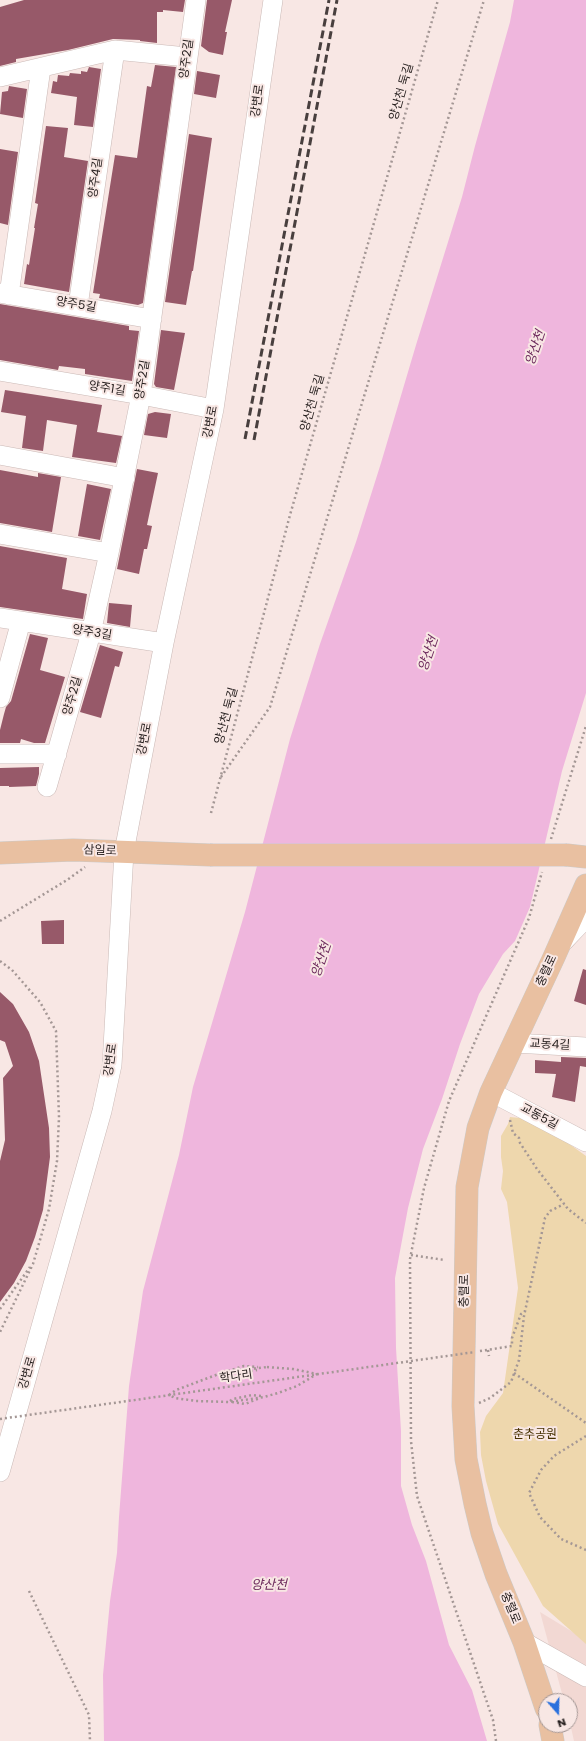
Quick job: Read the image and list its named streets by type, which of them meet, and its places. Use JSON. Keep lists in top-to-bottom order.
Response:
{
  "streets": {
    "main road": ["삼일로", "충렬로"],
    "street": [
      "양주2길",
      "강변로",
      "양주4길",
      "양주5길",
      "양주1길",
      "양주3길",
      "교동4길",
      "교동5길"
    ],
    "path": ["양산천 둑길", "학다리"]
  },
  "crossings": [
    ["양주2길", "양주5길"],
    ["양주2길", "양주1길"],
    ["양주2길", "양주3길"],
    ["강변로", "양주1길"],
    ["강변로", "양주3길"],
    ["강변로", "삼일로"],
    ["양주4길", "양주5길"],
    ["충렬로", "교동4길"],
    ["충렬로", "교동5길"]
  ],
  "water": ["양산천"],
  "parks": ["춘추공원"],
  "north": "bottom"
}
